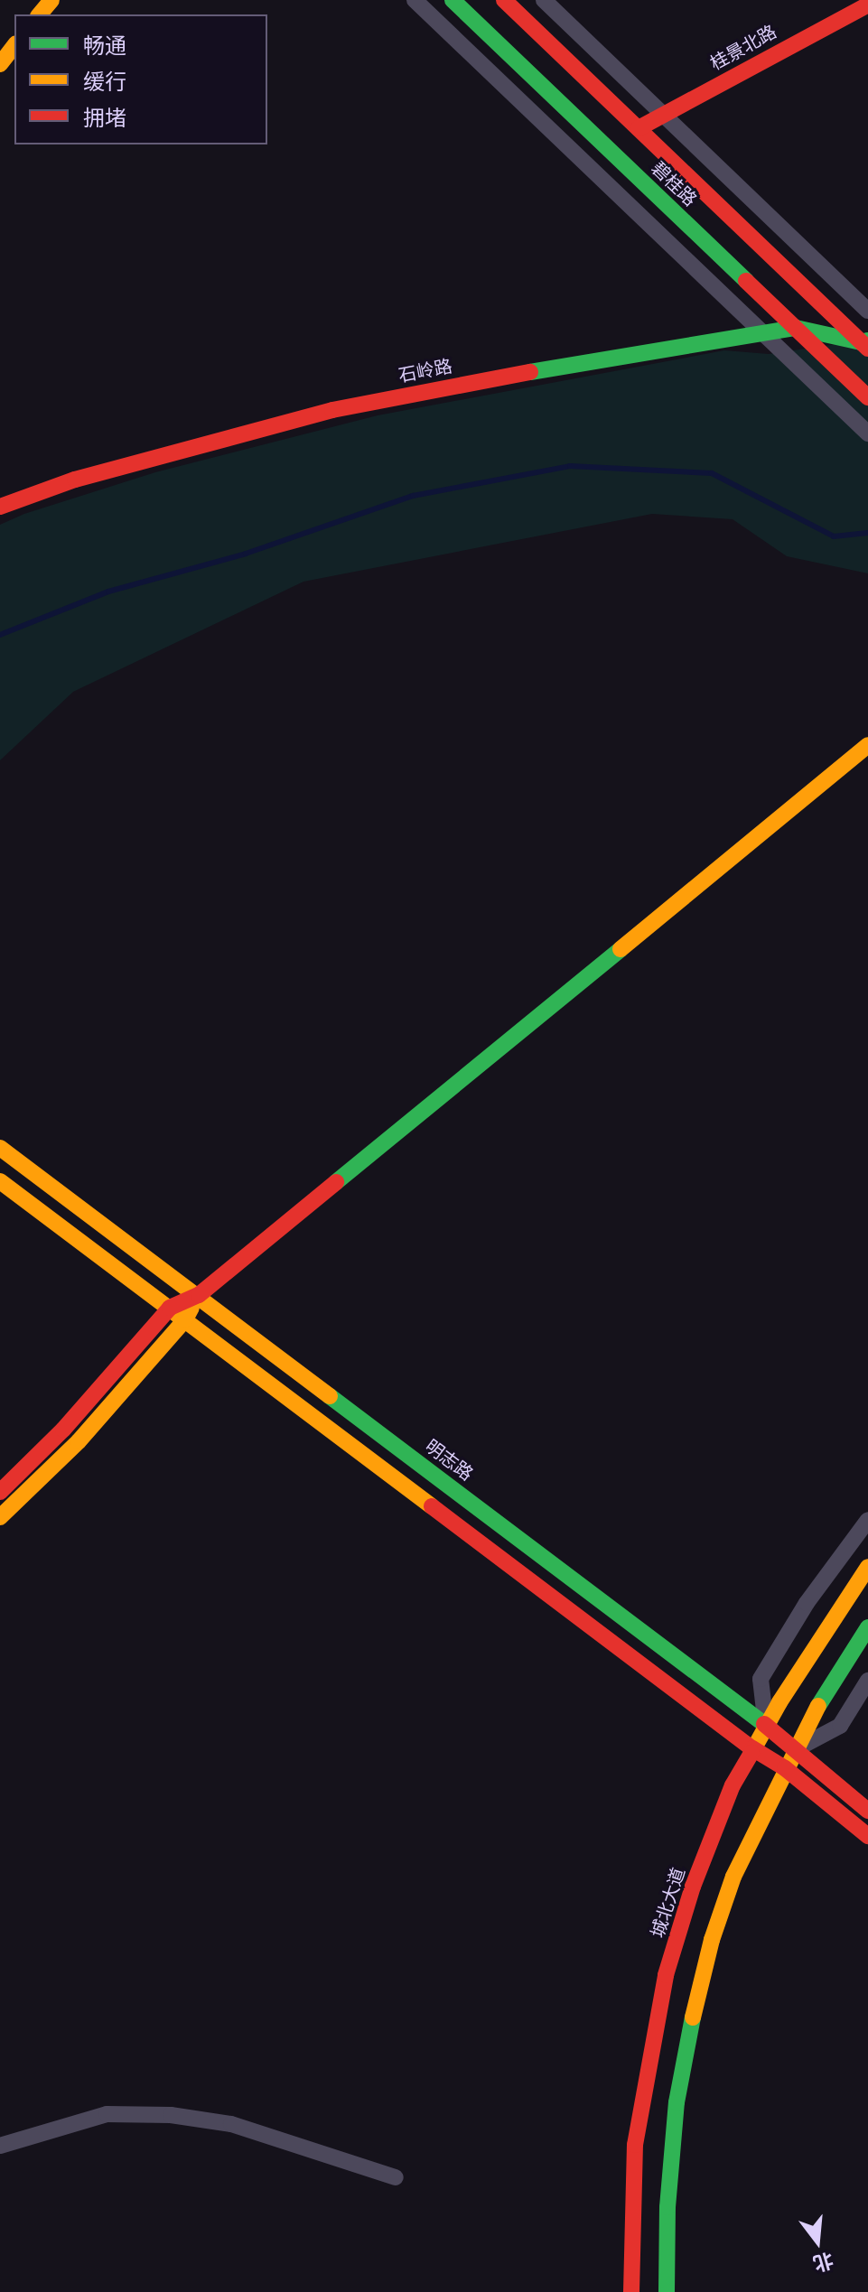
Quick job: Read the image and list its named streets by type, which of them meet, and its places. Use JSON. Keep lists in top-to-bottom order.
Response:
{
  "streets": {
    "main road": [
      "桂景北路",
      "碧桂路",
      "石岭路",
      "明志路",
      "城北大道"
    ]
  },
  "crossings": [
    ["桂景北路", "碧桂路"],
    ["碧桂路", "石岭路"],
    ["明志路", "城北大道"]
  ],
  "legend": ["畅通", "缓行", "拥堵"],
  "north": "bottom"
}
